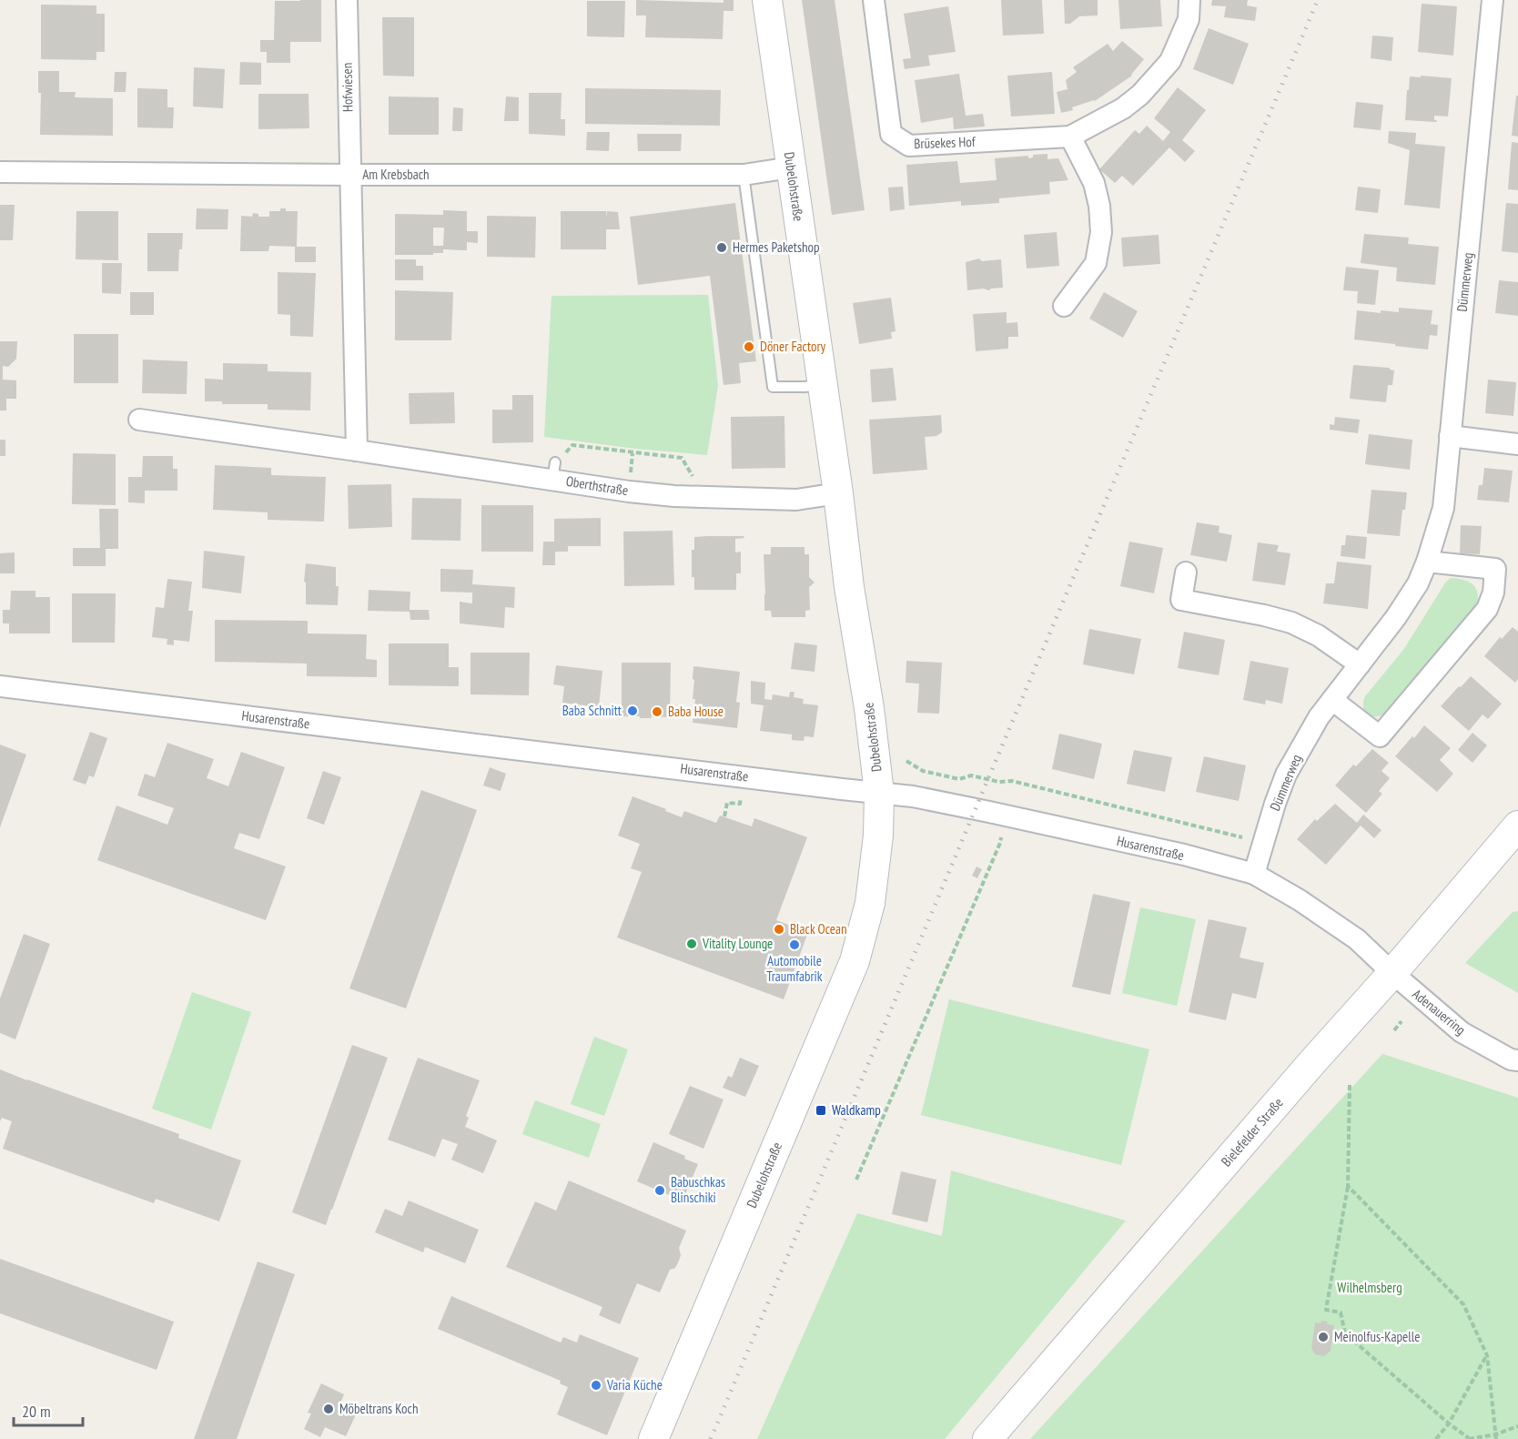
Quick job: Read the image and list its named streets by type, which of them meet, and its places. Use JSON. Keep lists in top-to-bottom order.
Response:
{
  "streets": {
    "main road": ["Dubelohstraße", "Bielefelder Straße"],
    "street": [
      "Hofwiesen",
      "Brüsekes Hof",
      "Am Krebsbach",
      "Dümmerweg",
      "Oberthstraße",
      "Husarenstraße",
      "Adenauerring"
    ]
  },
  "crossings": [
    ["Hofwiesen", "Am Krebsbach"],
    ["Am Krebsbach", "Dubelohstraße"],
    ["Dubelohstraße", "Oberthstraße"],
    ["Dubelohstraße", "Husarenstraße"],
    ["Dümmerweg", "Husarenstraße"],
    ["Husarenstraße", "Adenauerring"],
    ["Husarenstraße", "Bielefelder Straße"],
    ["Adenauerring", "Bielefelder Straße"]
  ],
  "parks": ["Wilhelmsberg"],
  "places": {
    "other": [
      "Hermes Paketshop",
      "Döner Factory",
      "Baba Schnitt",
      "Baba House",
      "Black Ocean",
      "Vitality Lounge",
      "Automobile Traumfabrik",
      "Babuschkas Blinschiki",
      "Meinolfus-Kapelle",
      "Varia Küche",
      "Möbeltrans Koch"
    ],
    "transit": ["Waldkamp"]
  },
  "scale_bar": "20 m"
}
